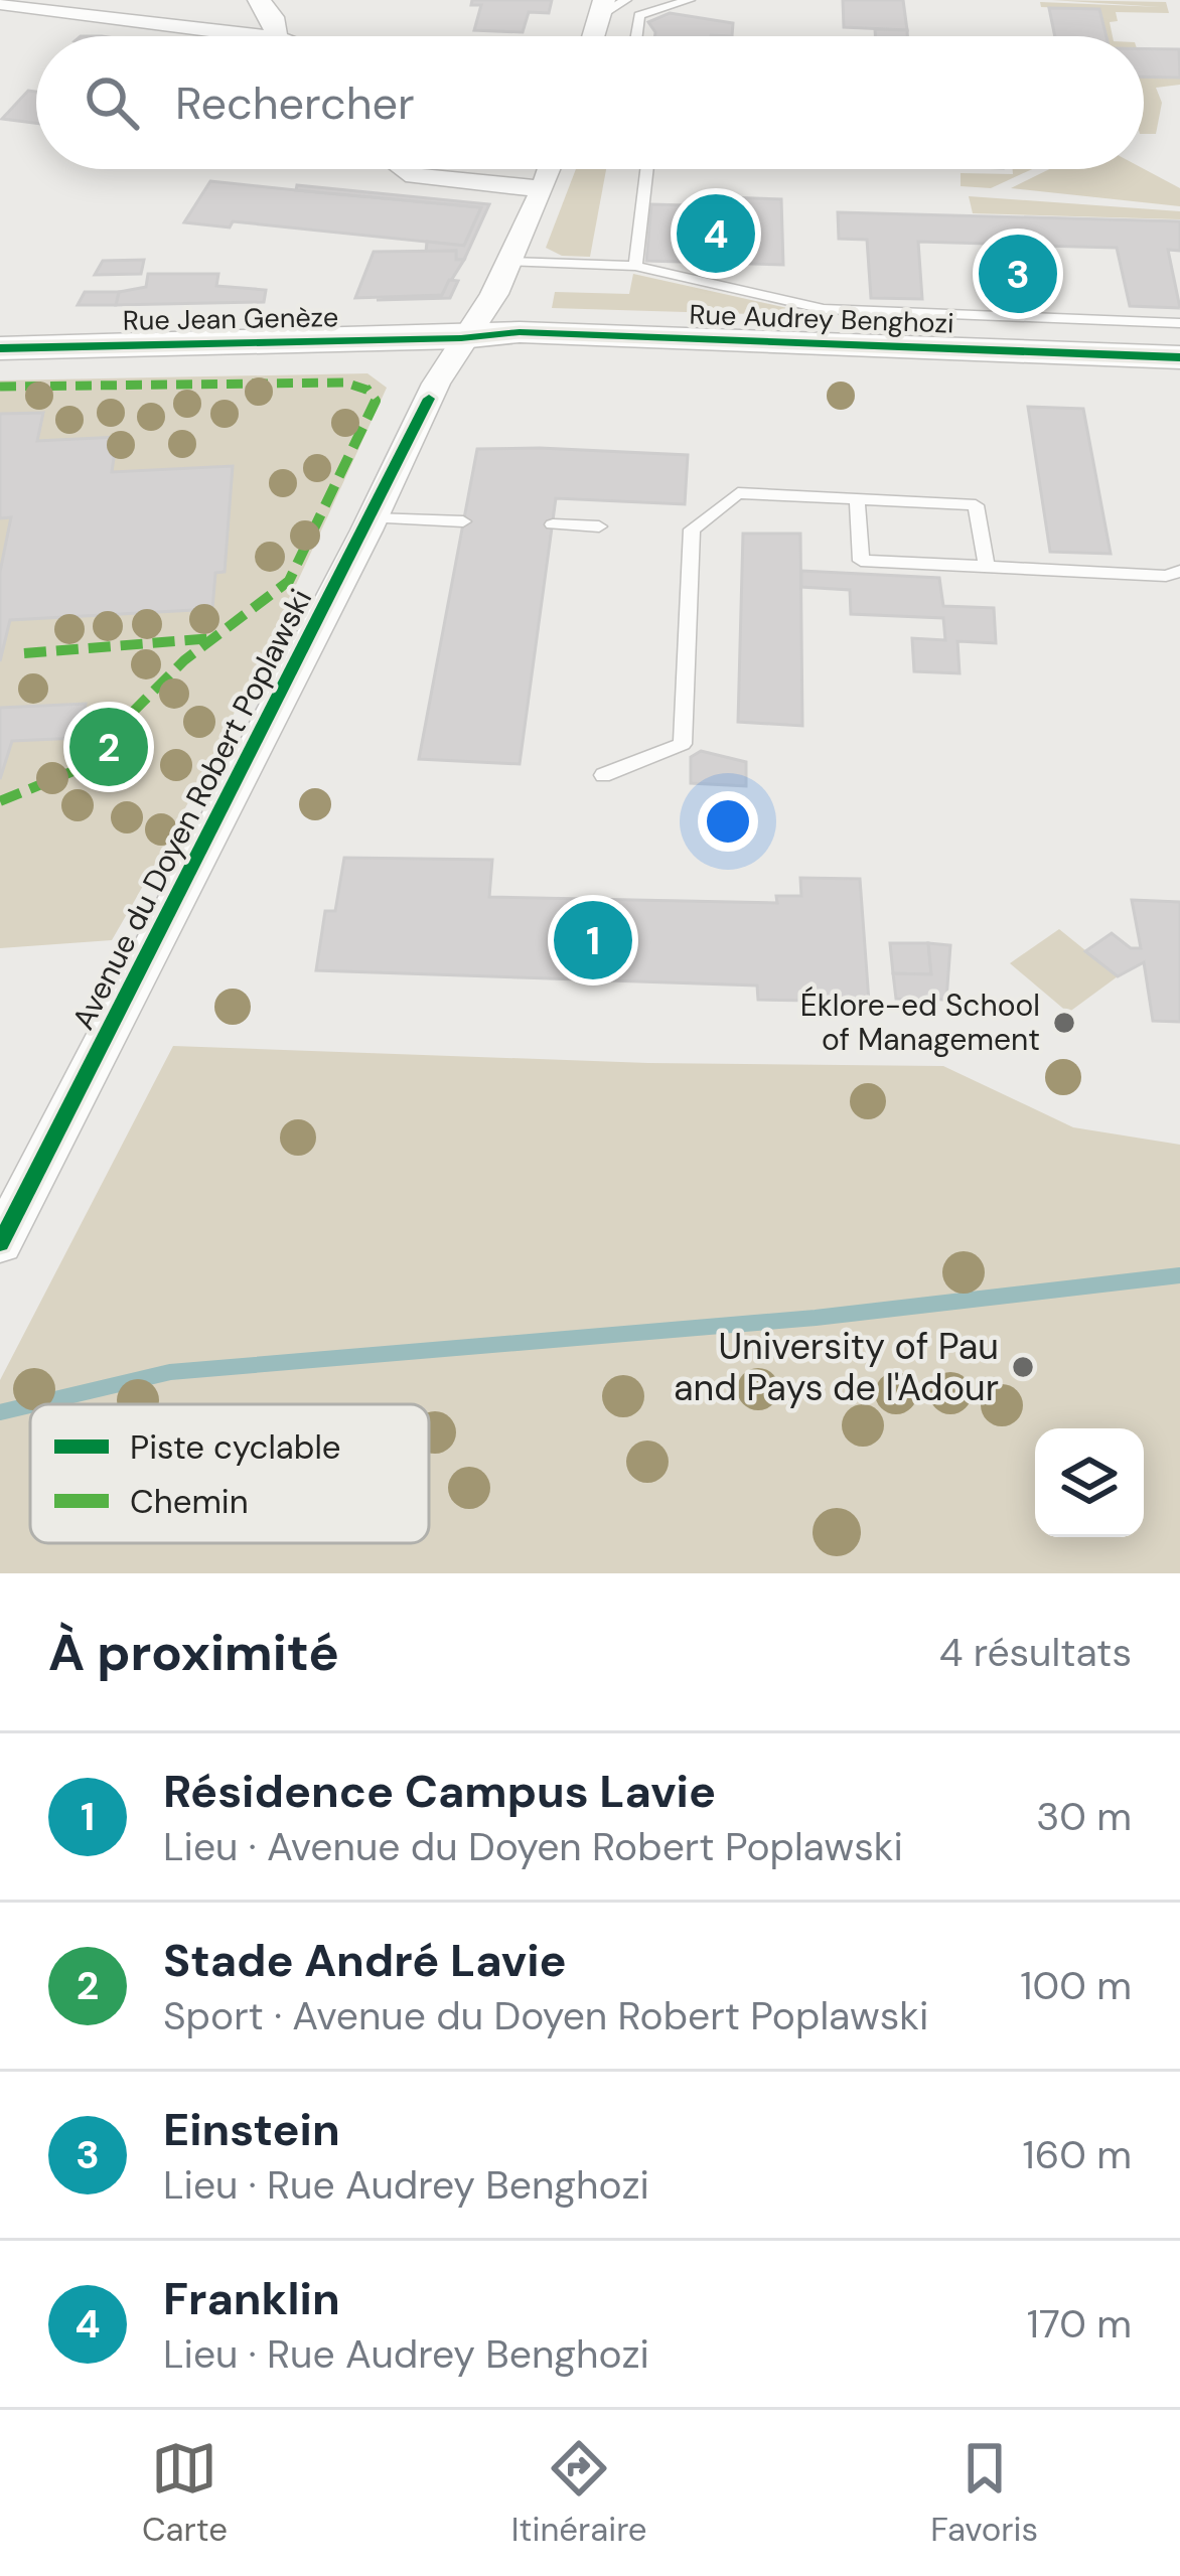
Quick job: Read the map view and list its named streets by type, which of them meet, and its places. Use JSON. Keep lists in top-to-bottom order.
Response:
{
  "streets": {
    "street": ["Rue Jean Genèze", "Rue Audrey Benghozi", "Avenue du Doyen Robert Poplawski"]
  },
  "crossings": [
    ["Rue Jean Genèze", "Rue Audrey Benghozi"],
    ["Rue Jean Genèze", "Avenue du Doyen Robert Poplawski"],
    ["Rue Audrey Benghozi", "Avenue du Doyen Robert Poplawski"]
  ],
  "places": ["Éklore-ed School of Management", "University of Pau and Pays de l'Adour"],
  "legend": ["Piste cyclable", "Chemin"],
  "page": {
    "search": "Rechercher",
    "pins": [
      "4",
      "3",
      "2",
      "1"
    ],
    "heading": ["À proximité", "4 résultats"],
    "list": [
      {
        "mark": "1",
        "name": "Résidence Campus Lavie",
        "note": "Lieu · Avenue du Doyen Robert Poplawski",
        "value": "30 m"
      },
      {
        "mark": "2",
        "name": "Stade André Lavie",
        "note": "Sport · Avenue du Doyen Robert Poplawski",
        "value": "100 m"
      },
      {
        "mark": "3",
        "name": "Einstein",
        "note": "Lieu · Rue Audrey Benghozi",
        "value": "160 m"
      },
      {
        "mark": "4",
        "name": "Franklin",
        "note": "Lieu · Rue Audrey Benghozi",
        "value": "170 m"
      }
    ],
    "nav": ["Carte", "Itinéraire", "Favoris"]
  }
}
